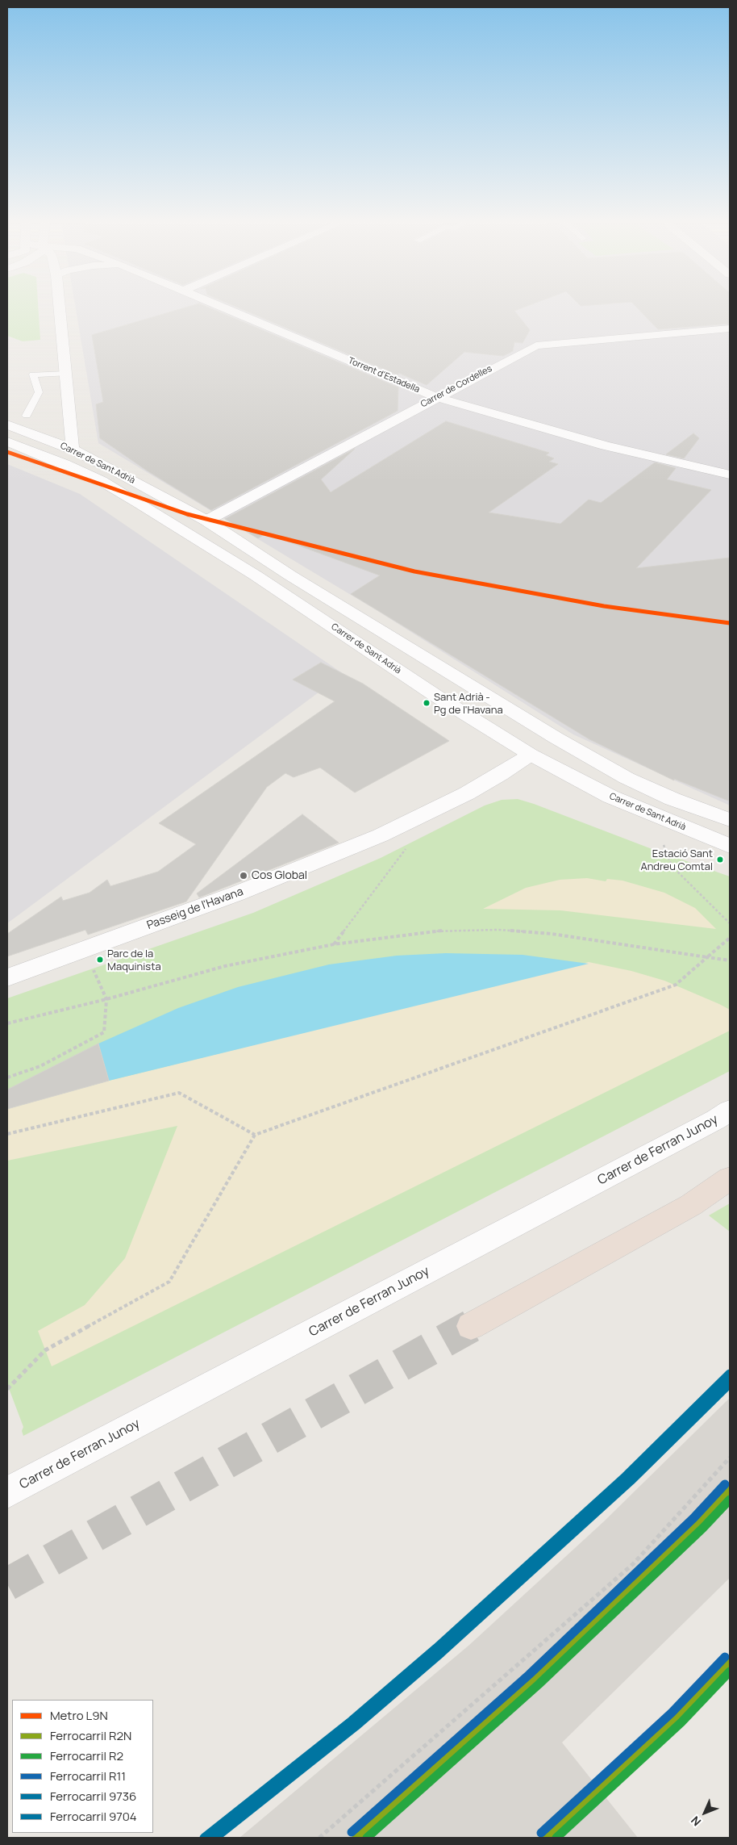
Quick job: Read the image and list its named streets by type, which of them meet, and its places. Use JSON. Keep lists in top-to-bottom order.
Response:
{
  "streets": {
    "street": [
      "Torrent d'Estadella",
      "Carrer de Cordelles",
      "Carrer de Sant Adrià",
      "Passeig de l'Havana",
      "Carrer de Ferran Junoy"
    ]
  },
  "crossings": [
    ["Torrent d'Estadella", "Carrer de Cordelles"],
    ["Carrer de Cordelles", "Carrer de Sant Adrià"],
    ["Carrer de Sant Adrià", "Passeig de l'Havana"]
  ],
  "places": [
    "Sant Adrià - Pg de l'Havana",
    "Estació Sant Andreu Comtal",
    "Cos Global",
    "Parc de la Maquinista"
  ],
  "lines": [
    "metro line L9N",
    "rail line 9736",
    "rail line 9704",
    "rail line R11",
    "rail line R2N",
    "rail line R2"
  ],
  "legend": [
    "Metro L9N",
    "Ferrocarril R2N",
    "Ferrocarril R2",
    "Ferrocarril R11",
    "Ferrocarril 9736",
    "Ferrocarril 9704"
  ],
  "north": "bottom left"
}
